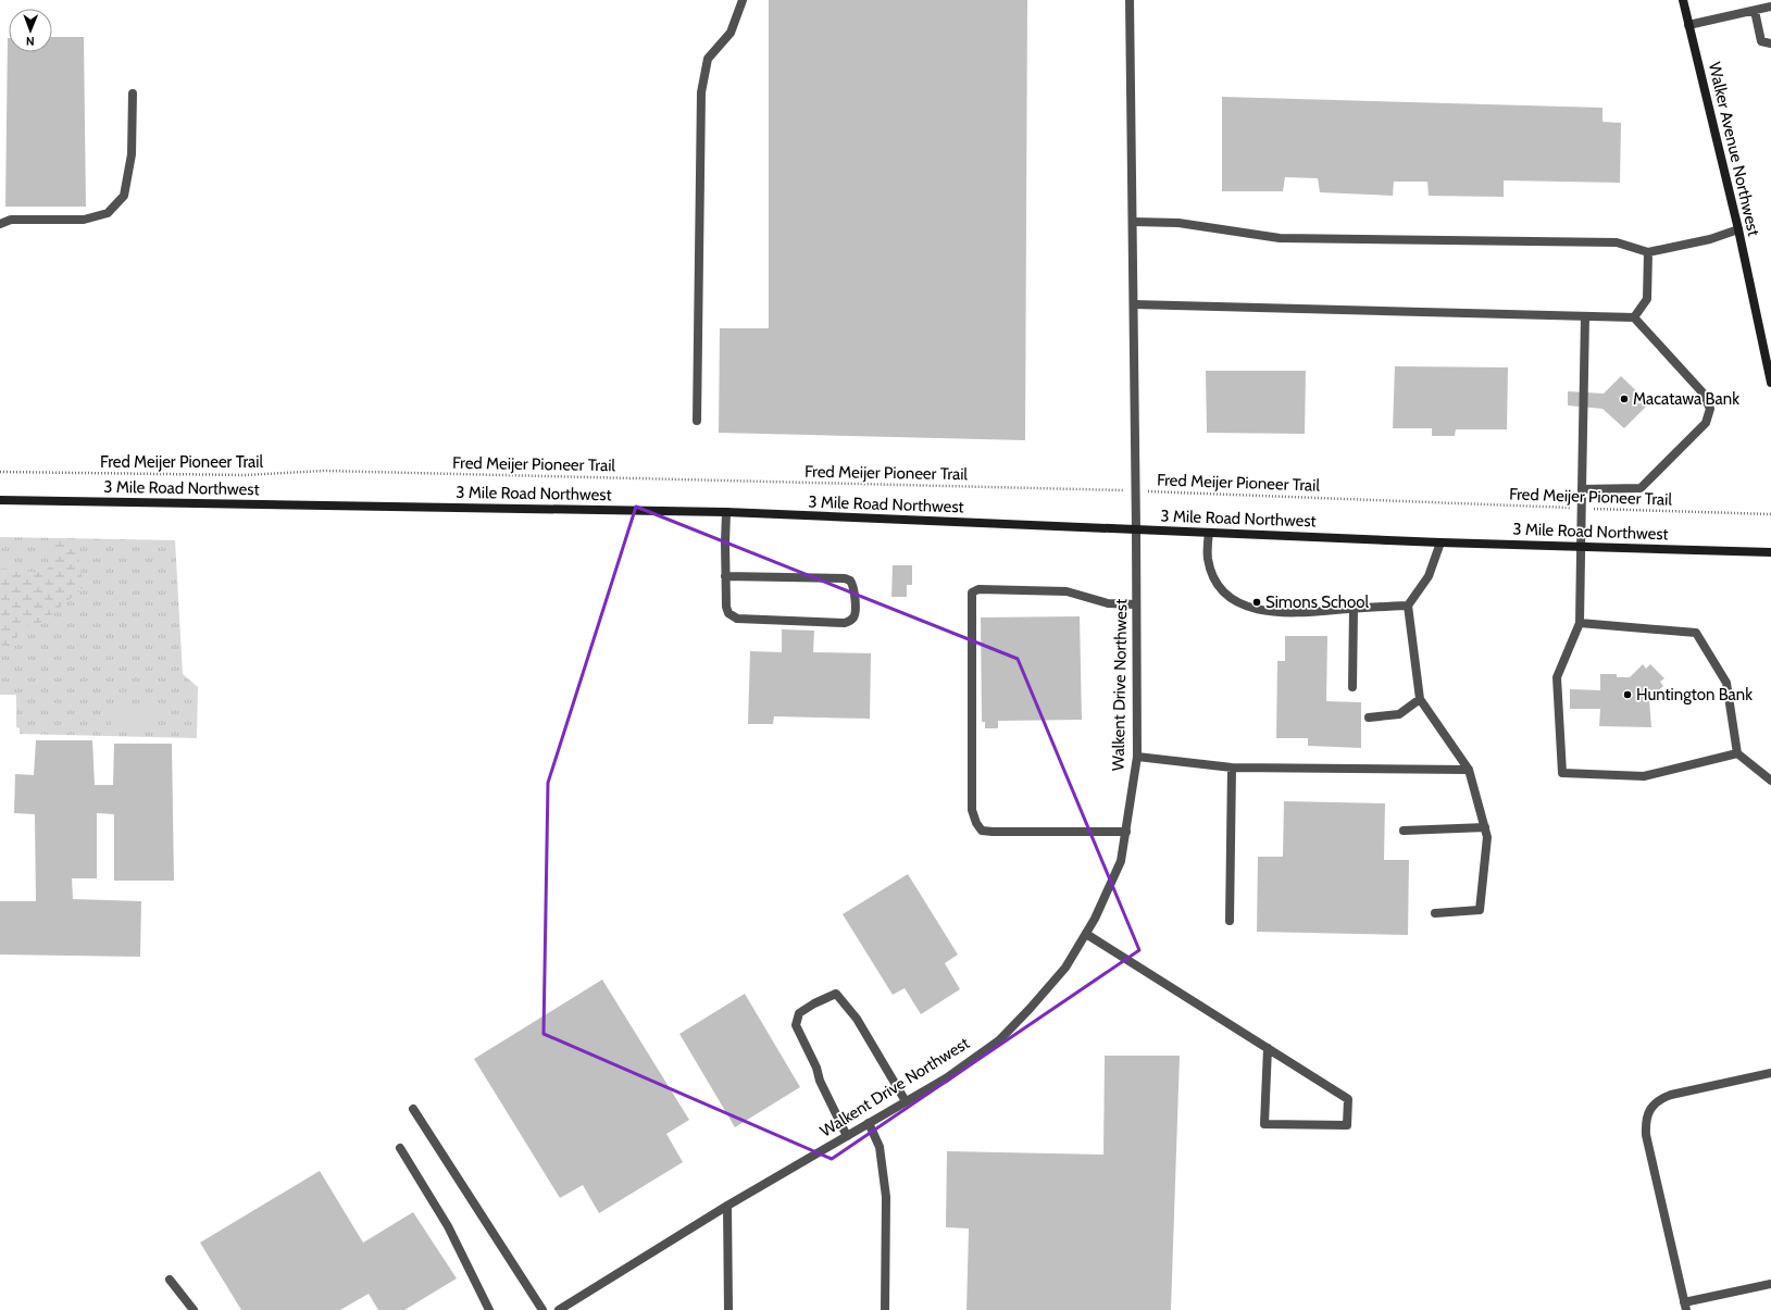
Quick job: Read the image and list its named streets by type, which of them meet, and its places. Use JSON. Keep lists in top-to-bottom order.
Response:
{
  "streets": {
    "main road": ["Walker Avenue Northwest", "3 Mile Road Northwest"],
    "street": ["Walkent Drive Northwest"],
    "path": ["Fred Meijer Pioneer Trail"]
  },
  "crossings": [
    ["Fred Meijer Pioneer Trail", "Walkent Drive Northwest"],
    ["3 Mile Road Northwest", "Walkent Drive Northwest"]
  ],
  "places": ["Macatawa Bank", "Simons School", "Huntington Bank"],
  "north": "bottom"
}
